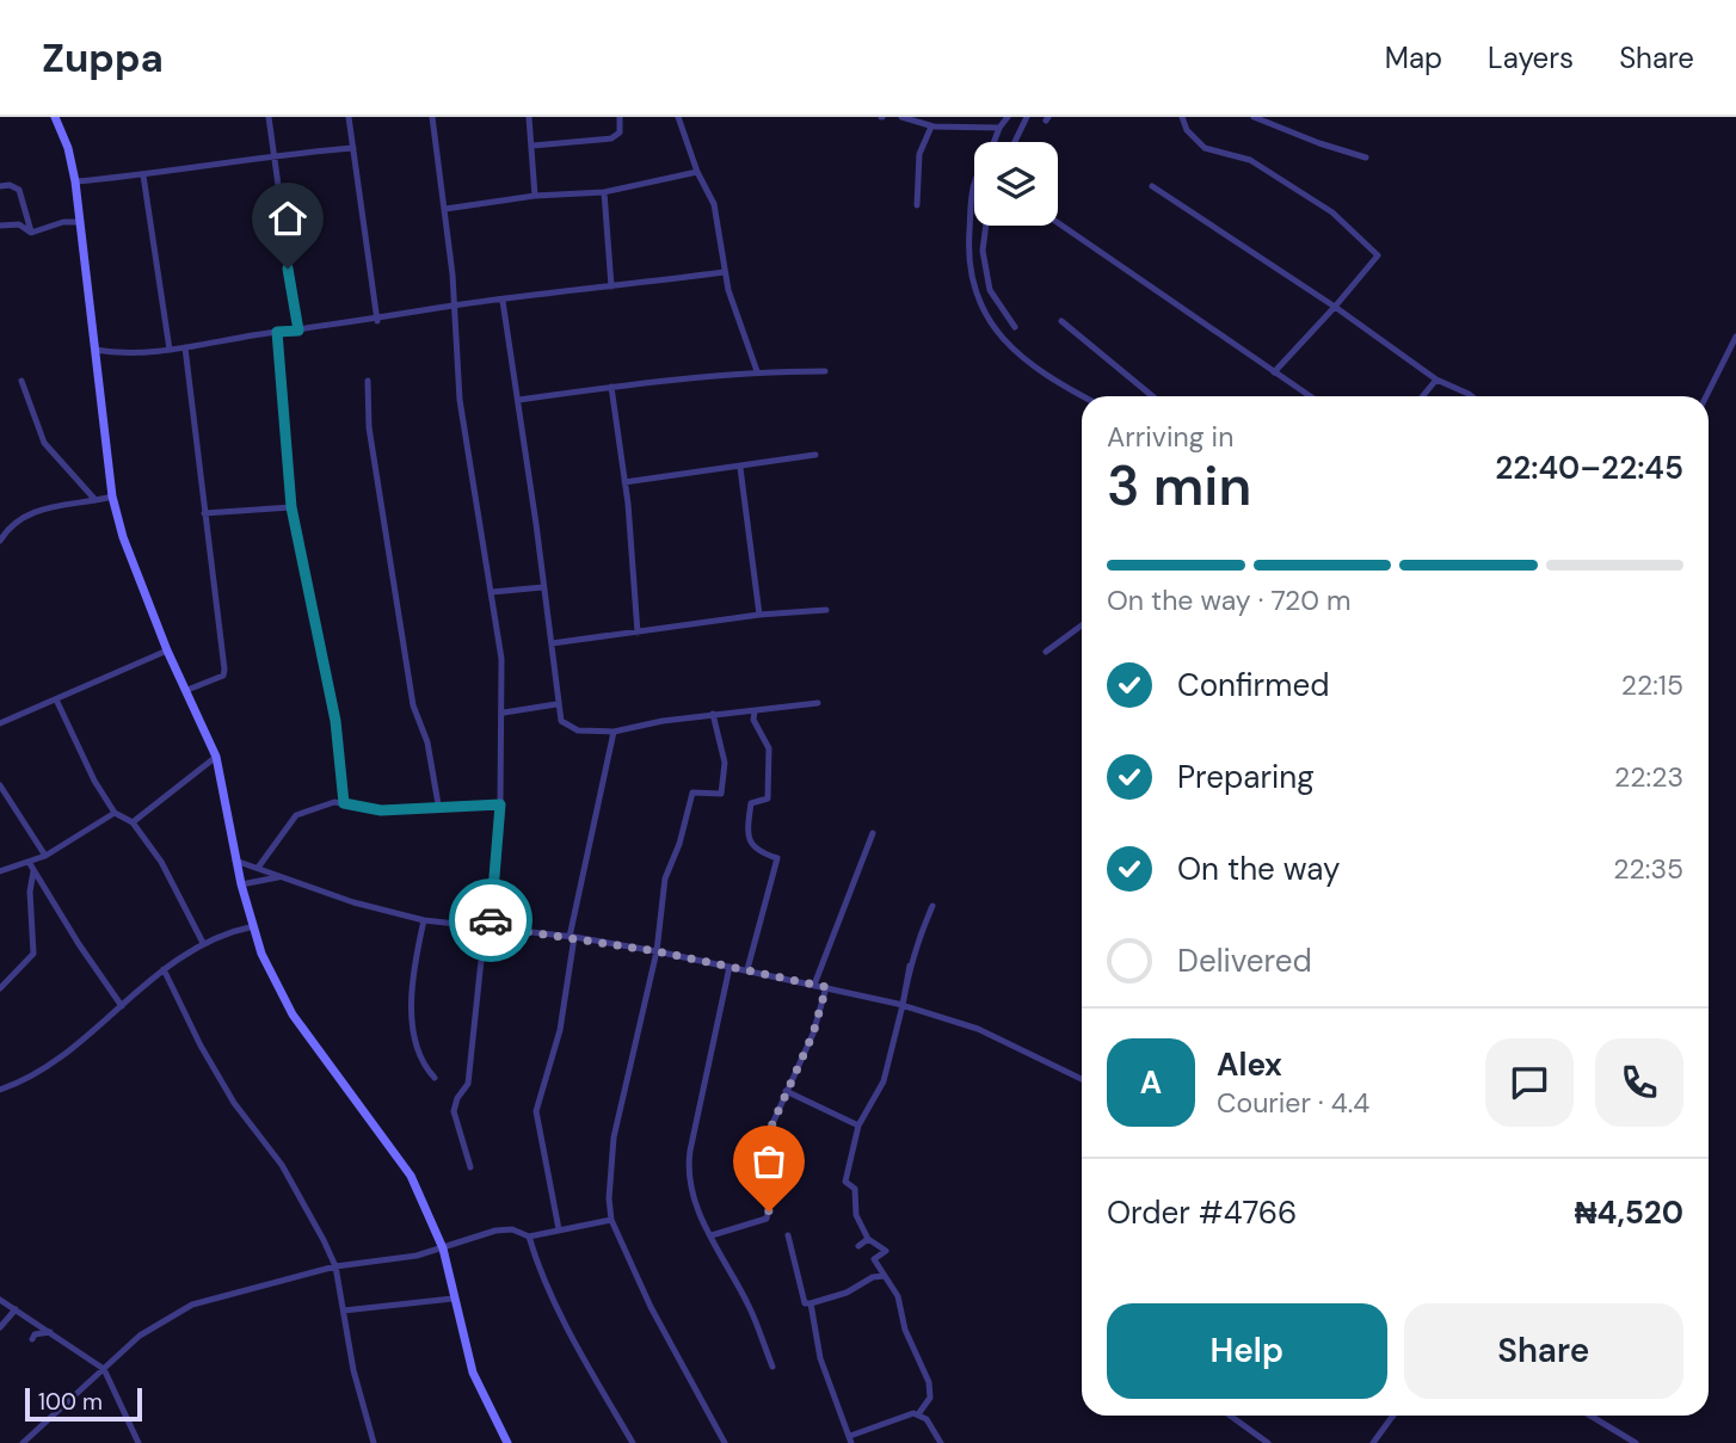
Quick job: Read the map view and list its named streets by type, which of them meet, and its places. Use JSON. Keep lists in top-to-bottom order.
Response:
{
  "scale_bar": "100 m",
  "page": {
    "header": "Zuppa",
    "nav": ["Map", "Layers", "Share"],
    "heading": ["3 min", "Arriving in", "22:40–22:45"],
    "panel": [
      "Alex",
      "Courier · 4.4",
      "Order #4766",
      "₦4,520"
    ],
    "bar": "On the way · 720 m",
    "list": [
      ["Confirmed", "22:15"],
      ["Preparing", "22:23"],
      ["On the way", "22:35"],
      "Delivered"
    ],
    "round": "A",
    "buttons": ["Help", "Share"],
    "scale": "100 m"
  }
}
